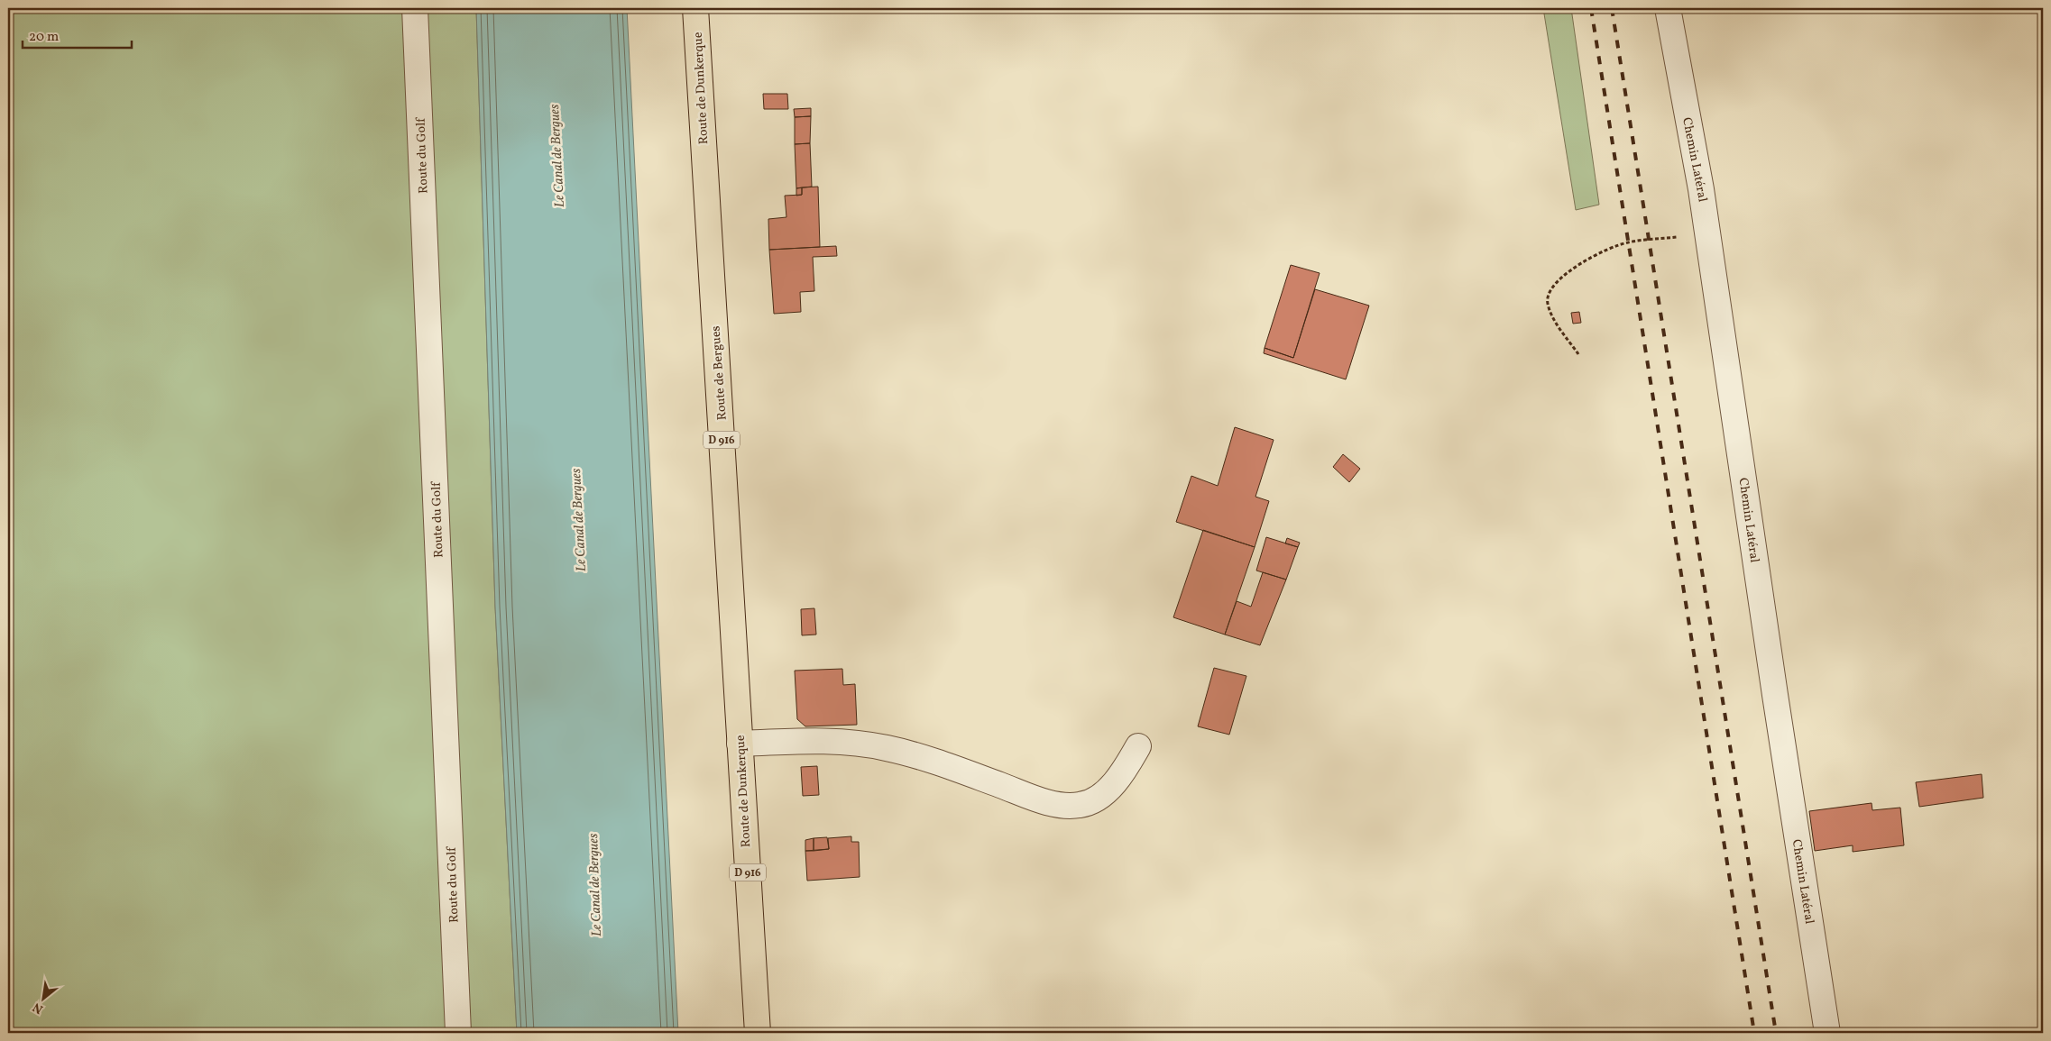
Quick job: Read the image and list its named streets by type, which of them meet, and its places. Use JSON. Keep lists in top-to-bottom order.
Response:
{
  "streets": {
    "main road": ["Route de Dunkerque", "Route de Bergues", "D 916"],
    "street": ["Route du Golf", "Chemin Latéral"]
  },
  "crossings": [
    ["Route de Dunkerque", "Route de Bergues"]
  ],
  "water": ["Le Canal de Bergues"],
  "scale_bar": "20 m",
  "north": "bottom left"
}
